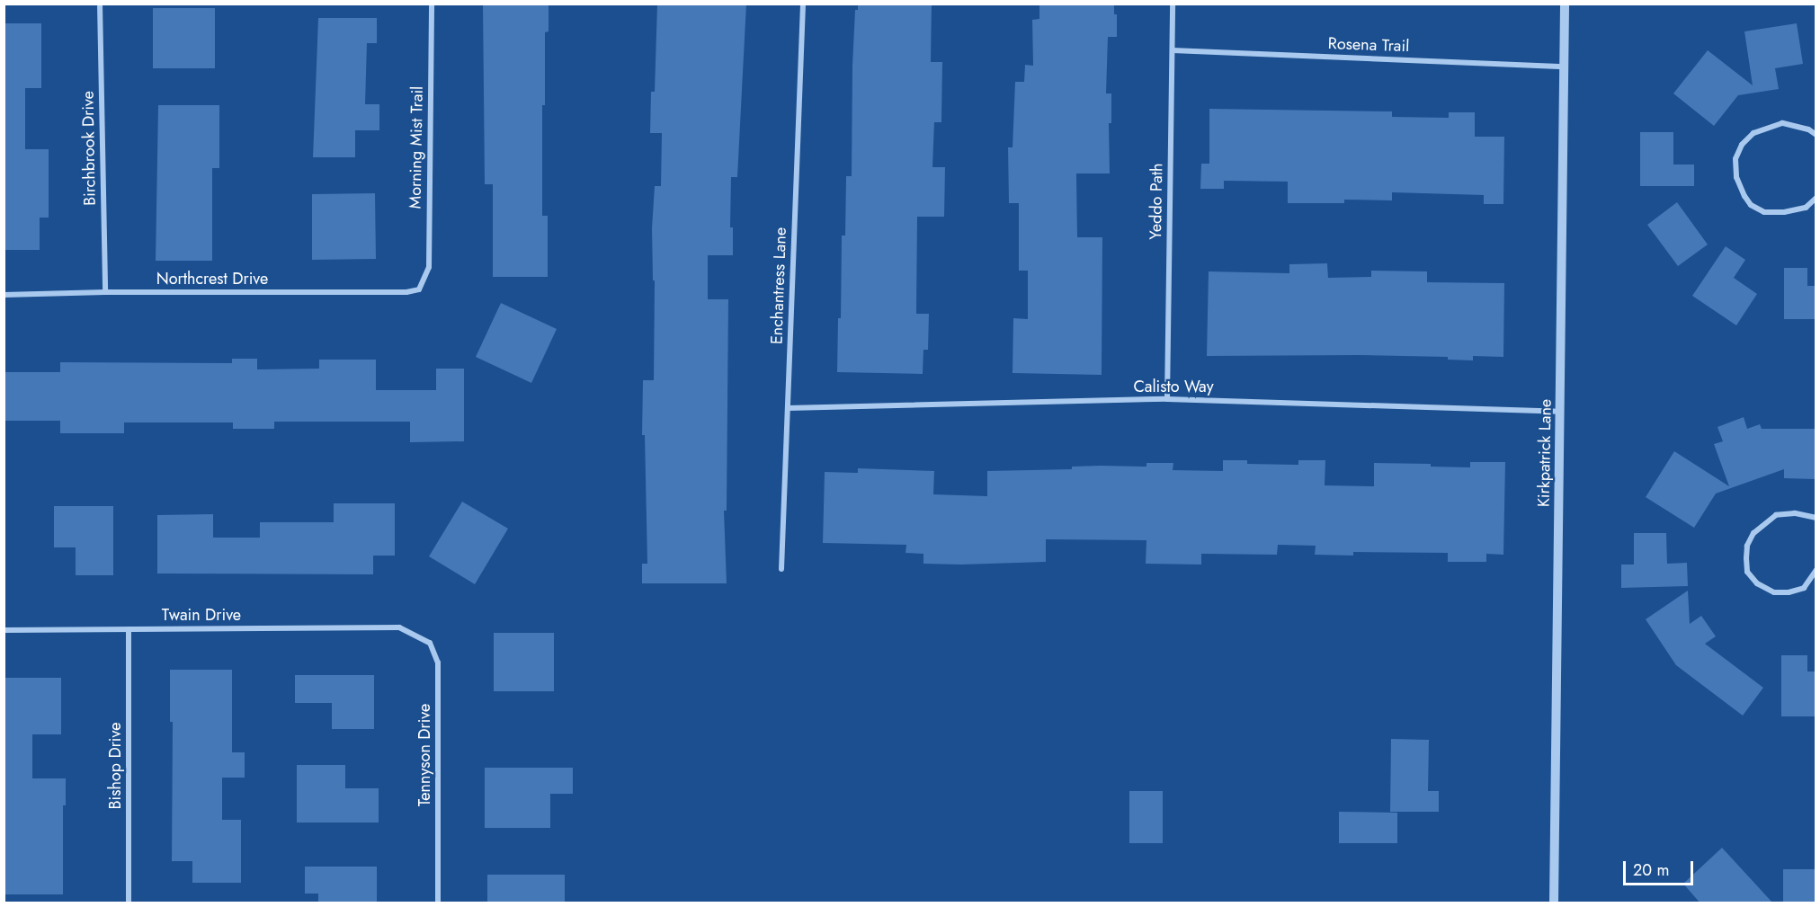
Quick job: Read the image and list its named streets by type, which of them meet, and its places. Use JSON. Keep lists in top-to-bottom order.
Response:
{
  "streets": {
    "street": [
      "Rosena Trail",
      "Morning Mist Trail",
      "Birchbrook Drive",
      "Yeddo Path",
      "Northcrest Drive",
      "Enchantress Lane",
      "Calisto Way",
      "Kirkpatrick Lane",
      "Twain Drive",
      "Tennyson Drive",
      "Bishop Drive"
    ]
  },
  "crossings": [
    ["Rosena Trail", "Yeddo Path"],
    ["Rosena Trail", "Kirkpatrick Lane"],
    ["Morning Mist Trail", "Northcrest Drive"],
    ["Birchbrook Drive", "Northcrest Drive"],
    ["Yeddo Path", "Calisto Way"],
    ["Enchantress Lane", "Calisto Way"],
    ["Calisto Way", "Kirkpatrick Lane"],
    ["Twain Drive", "Tennyson Drive"],
    ["Twain Drive", "Bishop Drive"]
  ],
  "scale_bar": "20 m"
}
